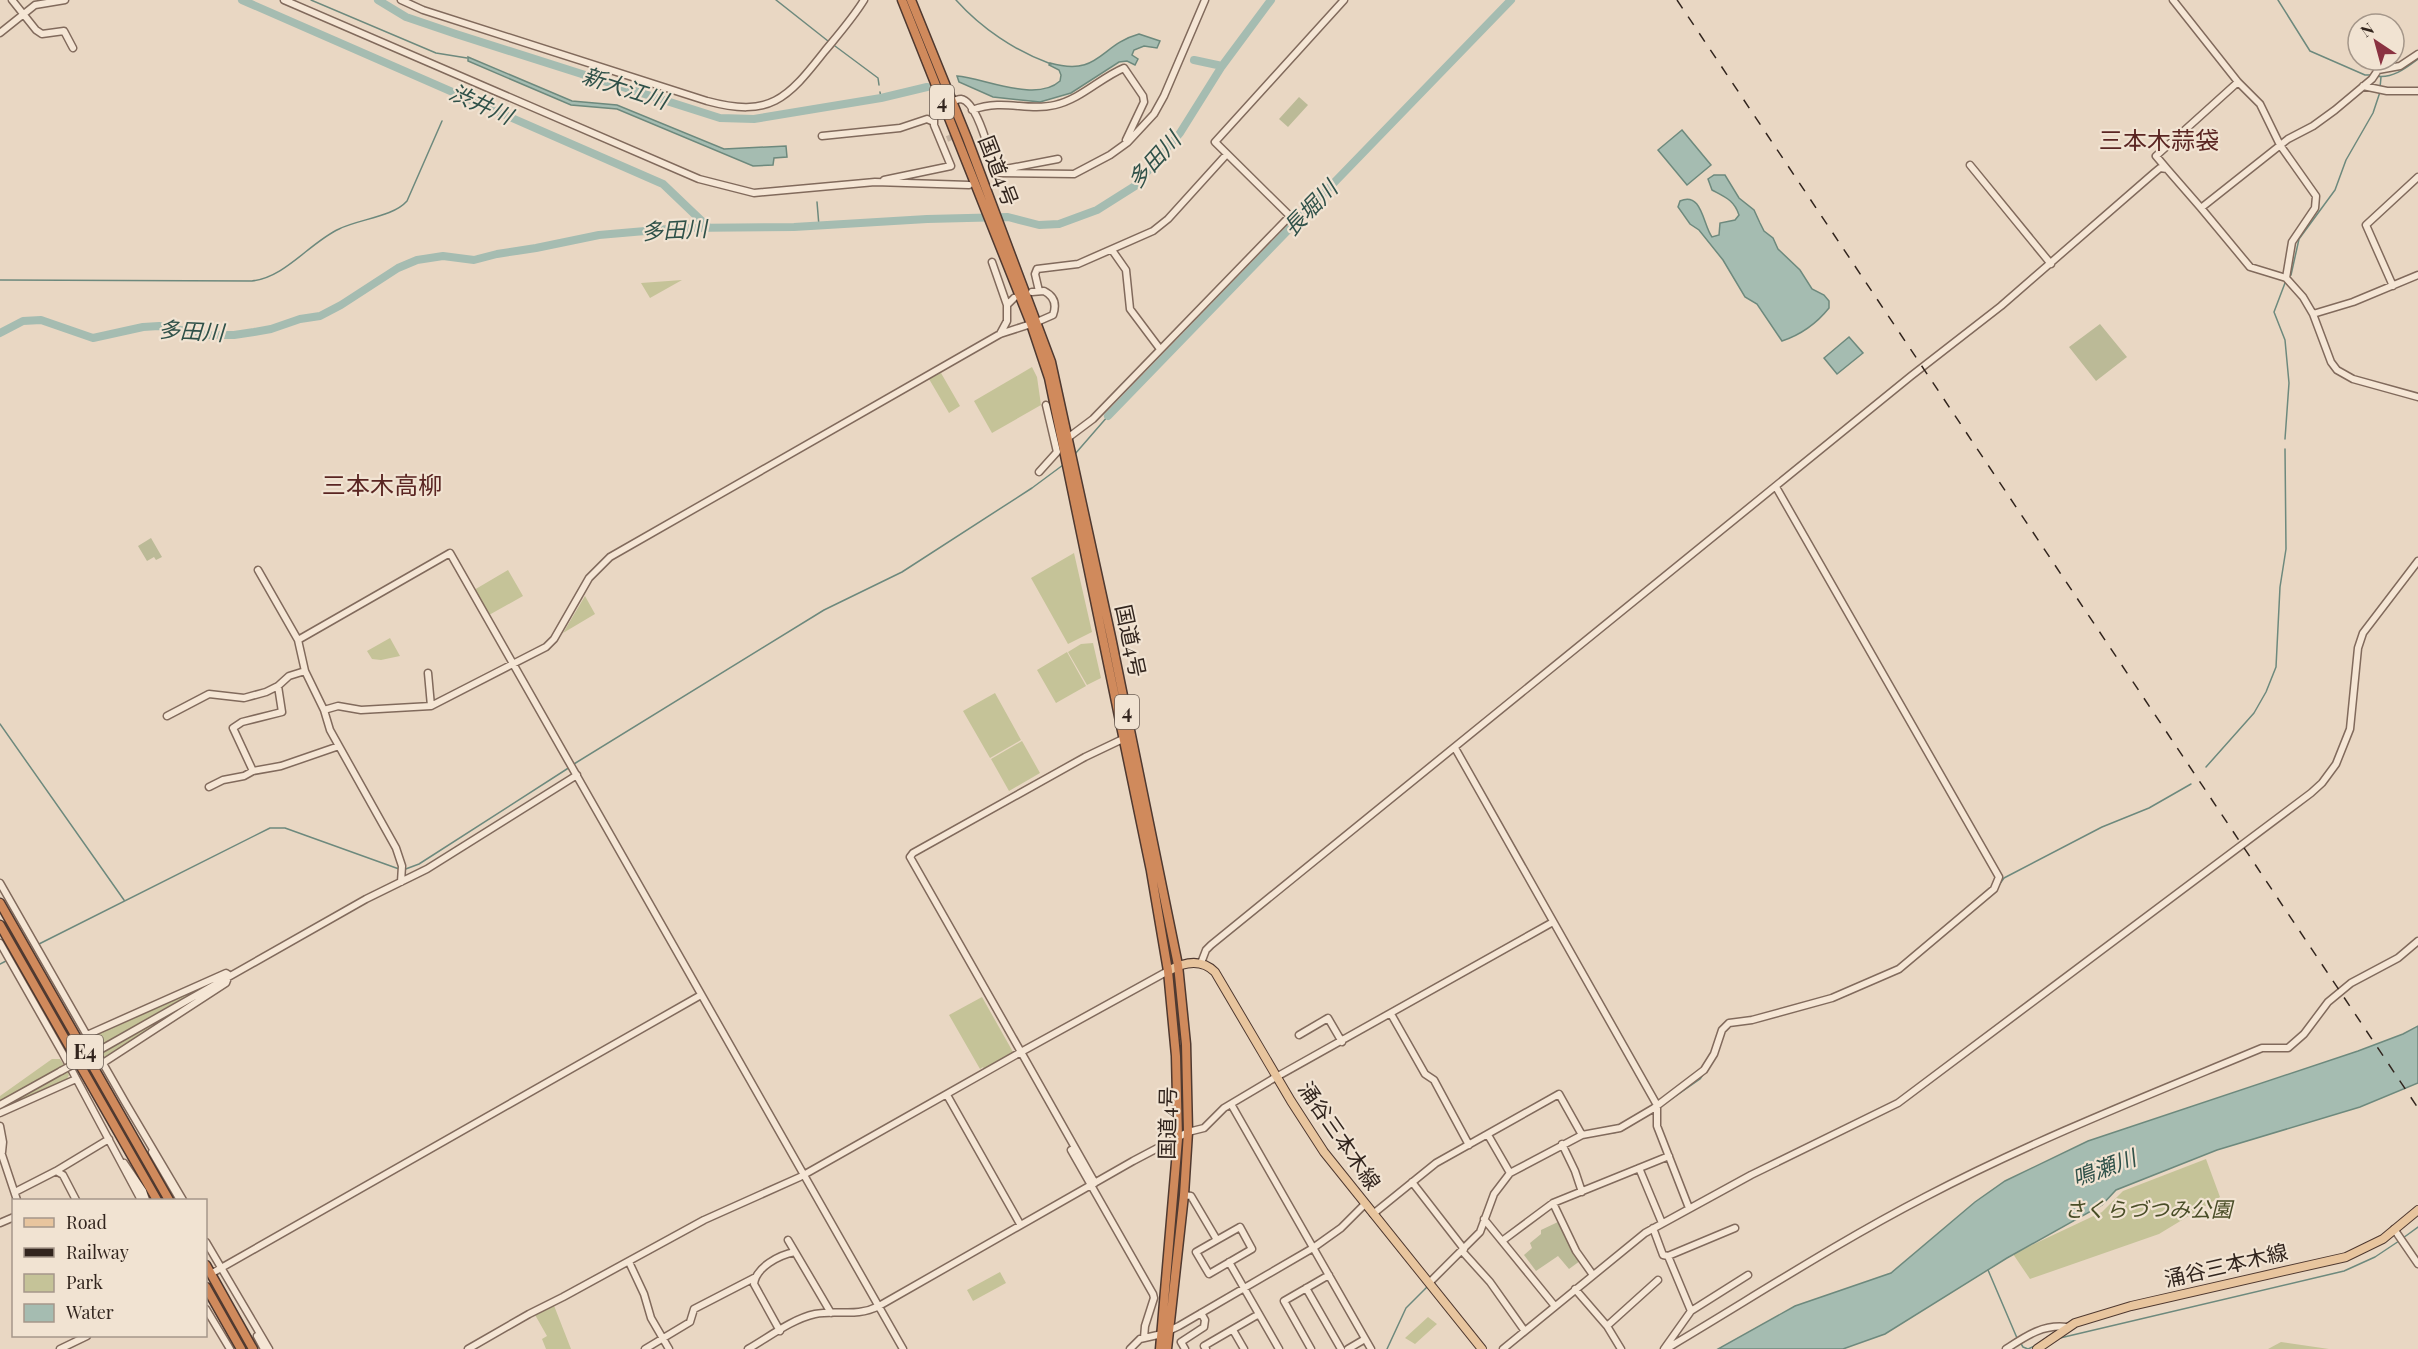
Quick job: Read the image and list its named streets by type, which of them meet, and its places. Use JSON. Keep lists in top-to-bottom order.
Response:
{
  "streets": {
    "highway": ["4", "国道4号", "E4"],
    "main road": ["涌谷三本木線"]
  },
  "districts": ["三本木蒜袋", "三本木高柳"],
  "water": [
    "新大江川",
    "渋井川",
    "多田川",
    "長堀川",
    "鳴瀬川"
  ],
  "parks": ["さくらづつみ公園"],
  "legend": [
    "Road",
    "Railway",
    "Park",
    "Water"
  ],
  "north": "top left"
}
